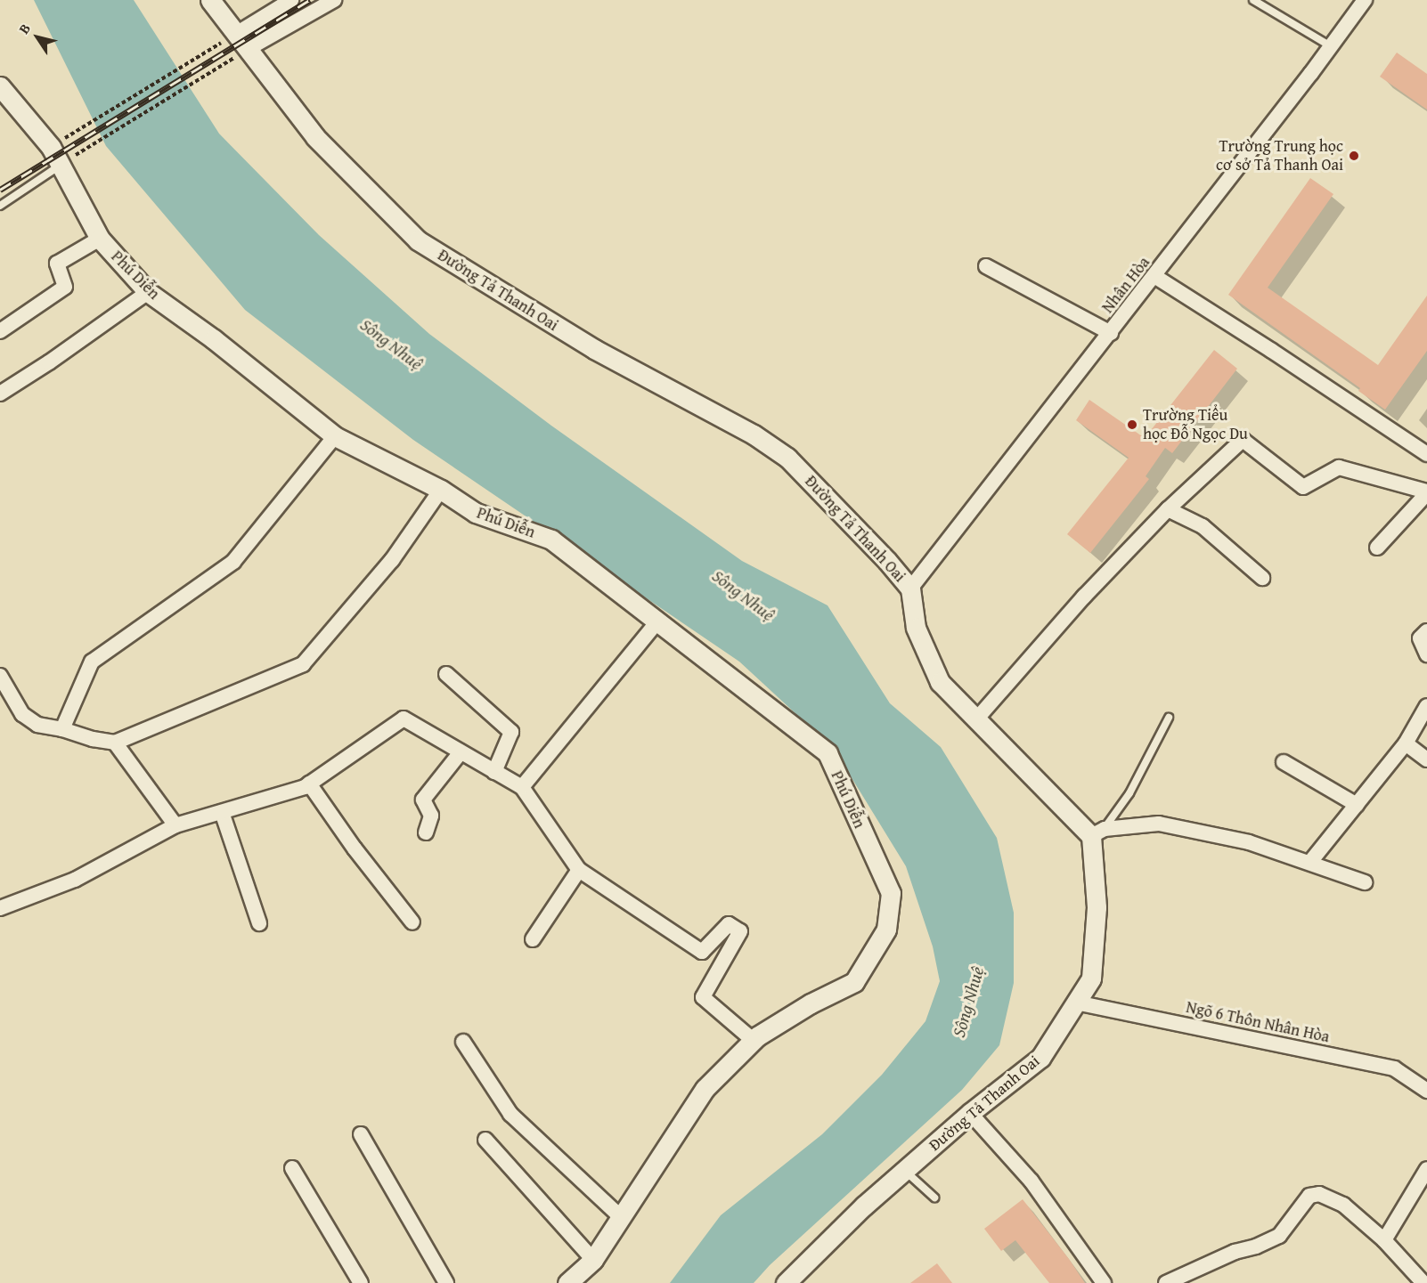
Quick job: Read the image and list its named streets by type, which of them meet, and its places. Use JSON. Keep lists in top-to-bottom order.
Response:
{
  "streets": {
    "street": [
      "Phú Diễn",
      "Nhân Hòa",
      "Đường Tả Thanh Oai",
      "Ngõ 6 Thôn Nhân Hòa"
    ]
  },
  "crossings": [
    ["Nhân Hòa", "Đường Tả Thanh Oai"],
    ["Đường Tả Thanh Oai", "Ngõ 6 Thôn Nhân Hòa"]
  ],
  "water": ["Sông Nhuệ"],
  "places": ["Trường Trung học cơ sở Tả Thanh Oai", "Trường Tiểu học Đỗ Ngọc Du"],
  "north": "top left"
}
